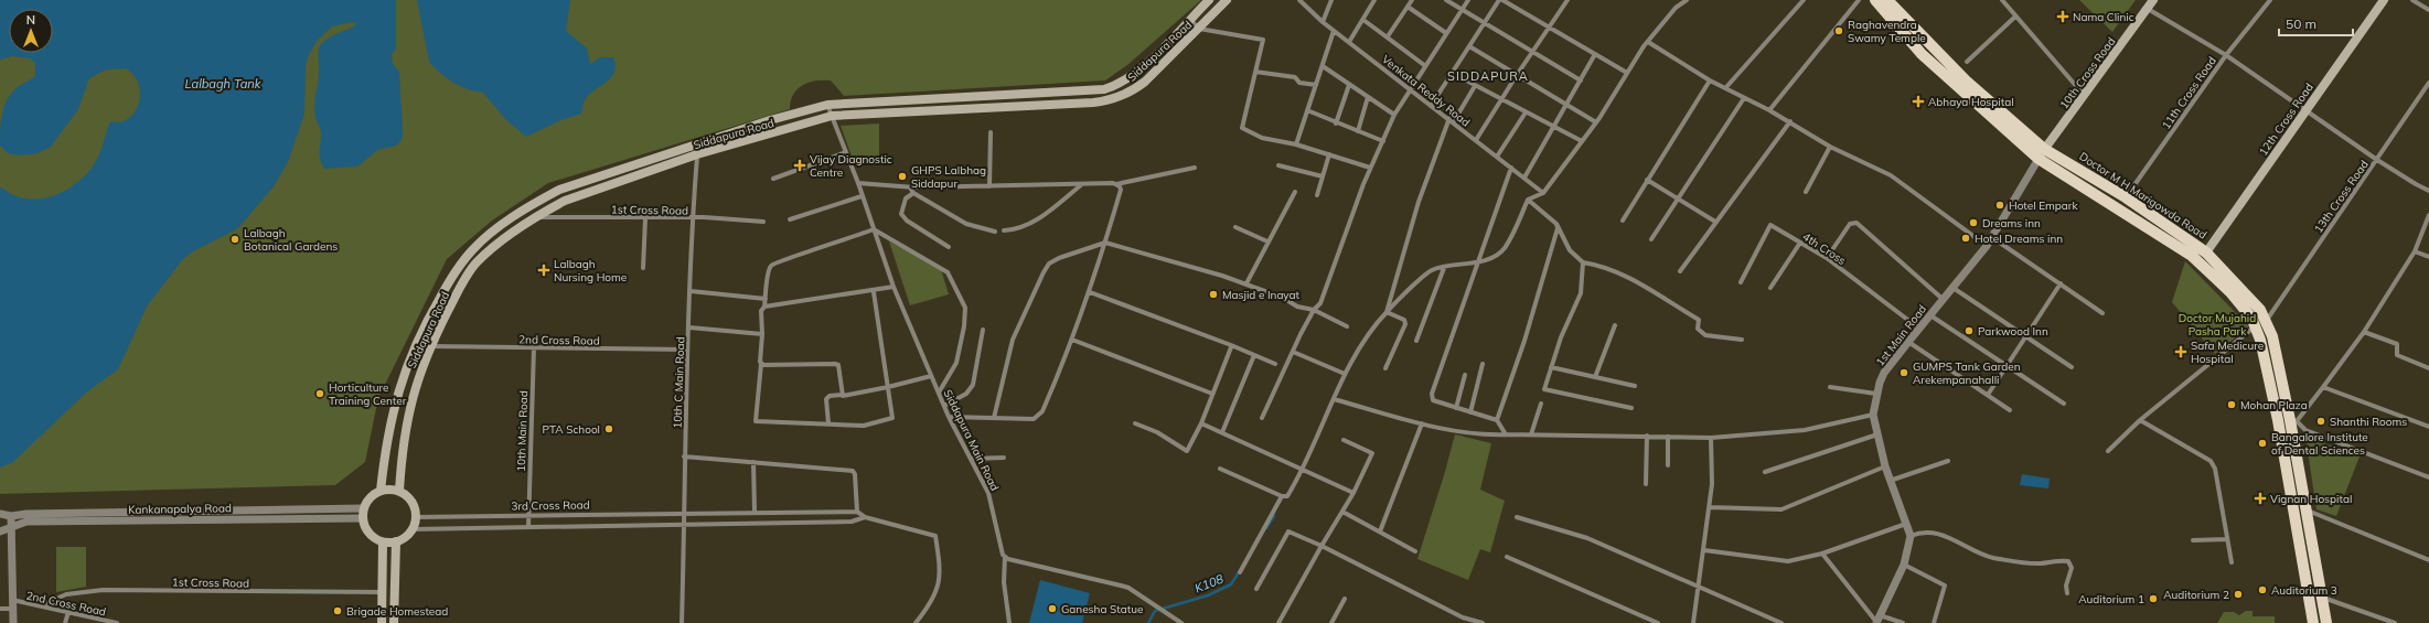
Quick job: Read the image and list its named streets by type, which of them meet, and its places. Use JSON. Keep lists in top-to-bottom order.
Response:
{
  "streets": {
    "main road": [
      "Siddapura Road",
      "10th Cross Road",
      "12th Cross Road",
      "Doctor M H Marigowda Road"
    ],
    "street": [
      "Venkata Reddy Road",
      "11th Cross Road",
      "13th Cross Road",
      "1st Cross Road",
      "4th Cross",
      "1st Main Road",
      "2nd Cross Road",
      "10th C Main Road",
      "10th Main Road",
      "Siddapura Main Road",
      "3rd Cross Road",
      "Kankanapalya Road"
    ]
  },
  "crossings": [
    ["Siddapura Road", "1st Cross Road"],
    ["Siddapura Road", "2nd Cross Road"],
    ["Siddapura Road", "10th C Main Road"],
    ["Siddapura Road", "Siddapura Main Road"],
    ["Siddapura Road", "3rd Cross Road"],
    ["Siddapura Road", "Kankanapalya Road"],
    ["10th Cross Road", "Doctor M H Marigowda Road"],
    ["10th Cross Road", "1st Main Road"],
    ["11th Cross Road", "Doctor M H Marigowda Road"],
    ["12th Cross Road", "Doctor M H Marigowda Road"],
    ["Doctor M H Marigowda Road", "13th Cross Road"],
    ["1st Cross Road", "2nd Cross Road"],
    ["1st Cross Road", "10th C Main Road"],
    ["4th Cross", "1st Main Road"],
    ["2nd Cross Road", "10th C Main Road"],
    ["2nd Cross Road", "10th Main Road"],
    ["10th C Main Road", "3rd Cross Road"],
    ["10th Main Road", "3rd Cross Road"],
    ["3rd Cross Road", "Kankanapalya Road"]
  ],
  "districts": ["SIDDAPURA"],
  "water": ["Lalbagh Tank", "K108"],
  "parks": ["Doctor Mujahid Pasha Park"],
  "places": {
    "health": [
      "Nama Clinic",
      "Abhaya Hospital",
      "Vijay Diagnostic Centre",
      "Lalbagh Nursing Home",
      "Safa Medicure Hospital",
      "Vignan Hospital"
    ],
    "other": [
      "Raghavendra Swamy Temple",
      "GHPS Lalbhag Siddapur",
      "Hotel Empark",
      "Dreams inn",
      "Hotel Dreams inn",
      "Lalbagh Botanical Gardens",
      "Masjid e Inayat",
      "Parkwood Inn",
      "GUMPS Tank Garden Arekempanahalli",
      "Horticulture Training Center",
      "Mohan Plaza",
      "Shanthi Rooms",
      "PTA School",
      "Bangalore Institute of Dental Sciences",
      "Auditorium 3",
      "Auditorium 2",
      "Auditorium 1",
      "Ganesha Statue",
      "Brigade Homestead"
    ]
  },
  "scale_bar": "50 m",
  "north": "top"
}
